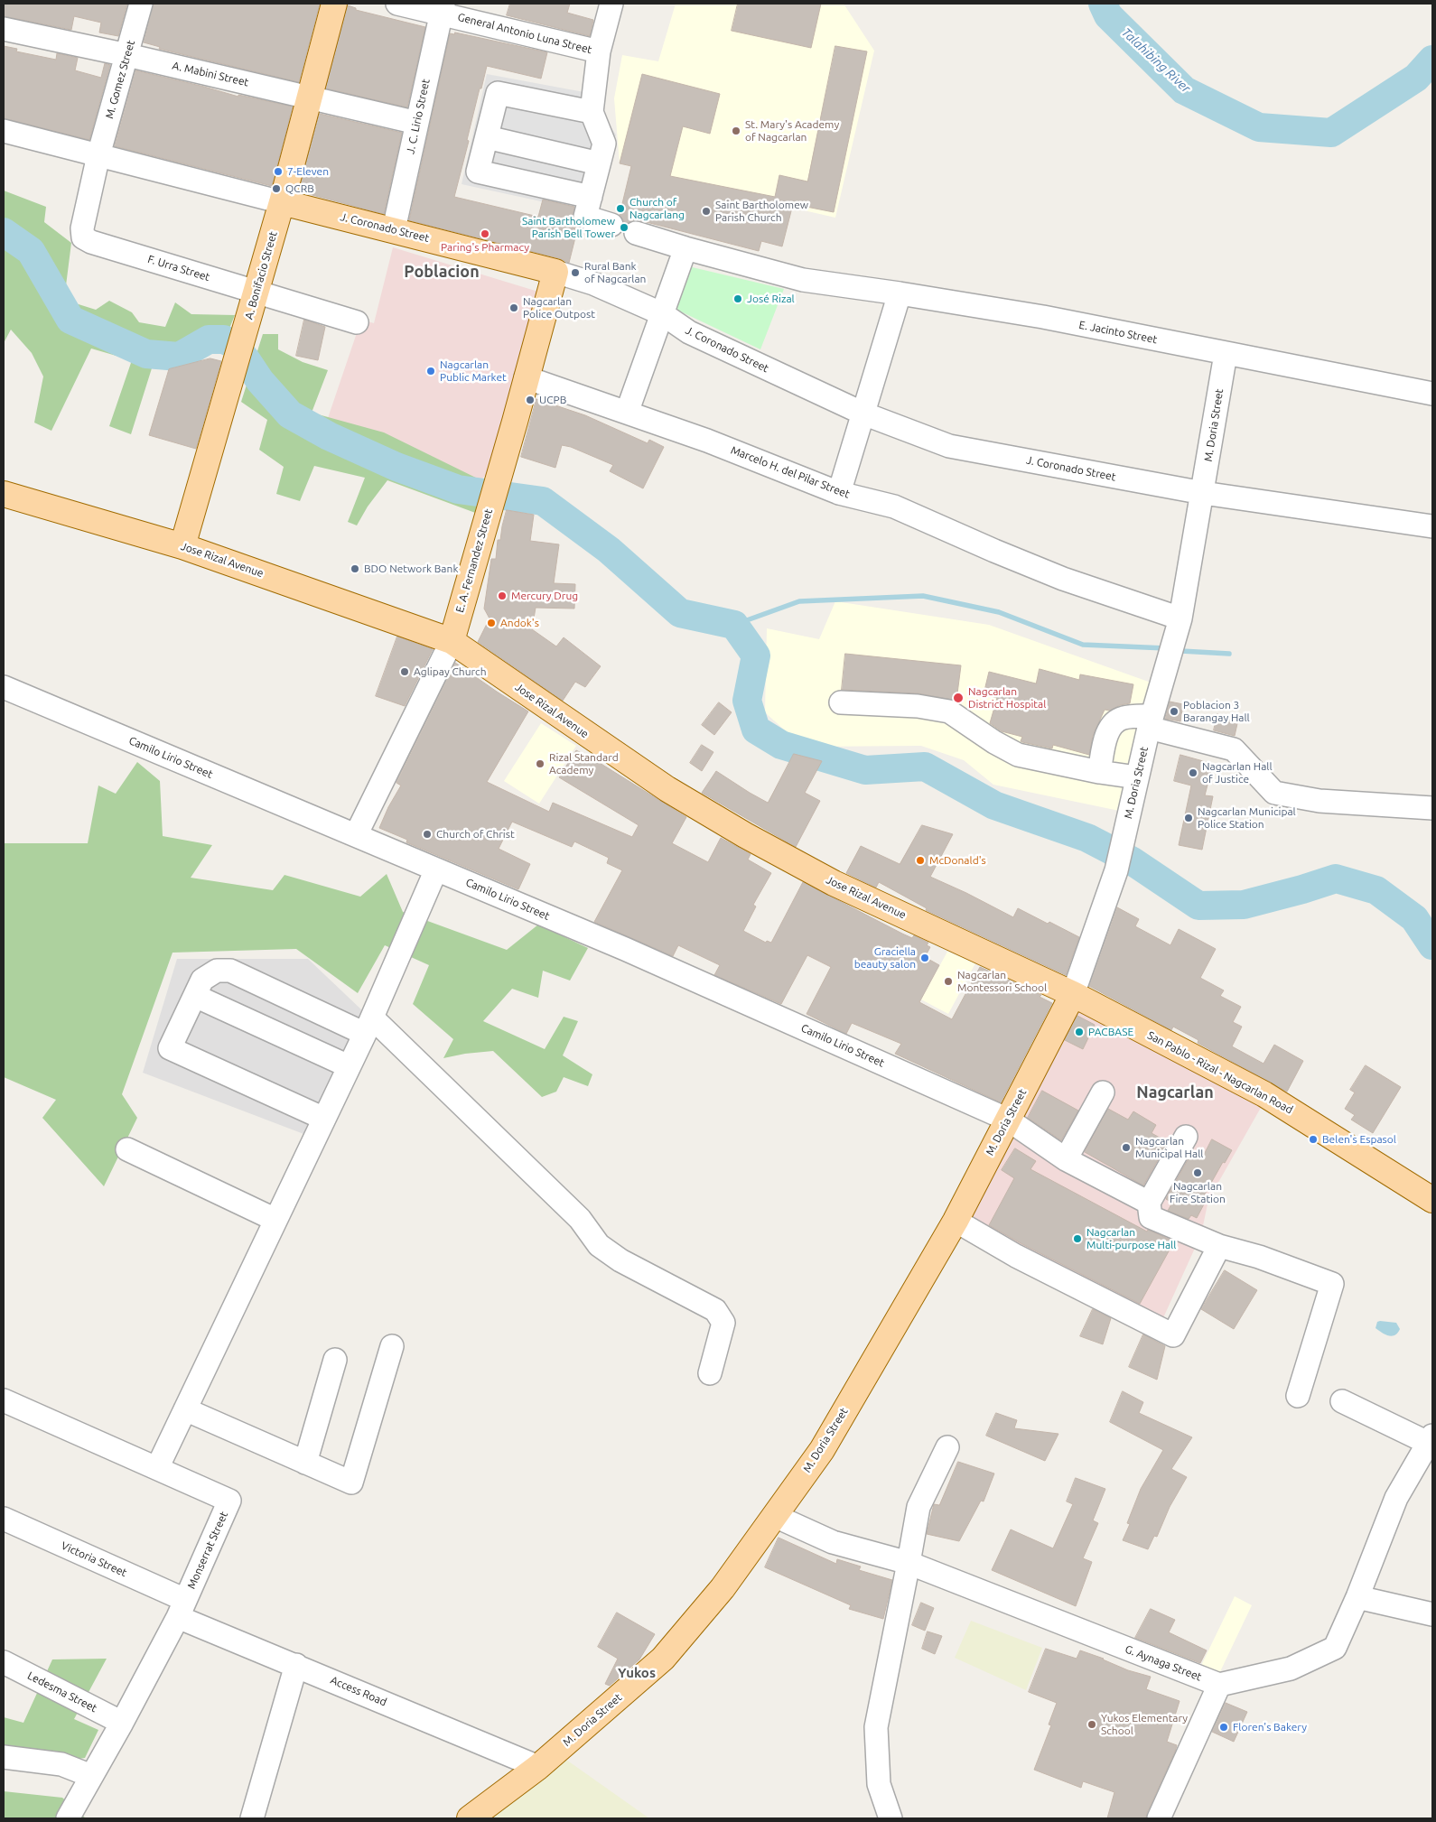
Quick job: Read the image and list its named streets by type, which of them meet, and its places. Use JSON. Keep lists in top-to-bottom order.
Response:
{
  "streets": {
    "main road": [
      "J. Coronado Street",
      "A. Bonifacio Street",
      "M. Doria Street",
      "Jose Rizal Avenue",
      "E. A. Fernandez Street",
      "San Pablo - Rizal - Nagcarlan Road"
    ],
    "street": [
      "General Antonio Luna Street",
      "A. Mabini Street",
      "M. Gomez Street",
      "J. C. Lirio Street",
      "F. Urra Street",
      "E. Jacinto Street",
      "Marcelo H. del Pilar Street",
      "Camilo Lirio Street",
      "Monserrat Street",
      "Victoria Street",
      "G. Aynaga Street",
      "Access Road",
      "Ledesma Street"
    ]
  },
  "crossings": [
    ["General Antonio Luna Street", "J. C. Lirio Street"],
    ["A. Mabini Street", "M. Gomez Street"],
    ["A. Mabini Street", "J. C. Lirio Street"],
    ["A. Mabini Street", "A. Bonifacio Street"],
    ["M. Gomez Street", "J. Coronado Street"],
    ["M. Gomez Street", "F. Urra Street"],
    ["J. C. Lirio Street", "J. Coronado Street"],
    ["J. Coronado Street", "F. Urra Street"],
    ["J. Coronado Street", "A. Bonifacio Street"],
    ["J. Coronado Street", "M. Doria Street"],
    ["J. Coronado Street", "E. A. Fernandez Street"],
    ["F. Urra Street", "A. Bonifacio Street"],
    ["A. Bonifacio Street", "Jose Rizal Avenue"],
    ["E. Jacinto Street", "M. Doria Street"],
    ["M. Doria Street", "Marcelo H. del Pilar Street"],
    ["M. Doria Street", "Jose Rizal Avenue"],
    ["M. Doria Street", "Camilo Lirio Street"],
    ["M. Doria Street", "San Pablo - Rizal - Nagcarlan Road"],
    ["M. Doria Street", "G. Aynaga Street"],
    ["M. Doria Street", "Access Road"],
    ["Marcelo H. del Pilar Street", "E. A. Fernandez Street"],
    ["Jose Rizal Avenue", "E. A. Fernandez Street"],
    ["Jose Rizal Avenue", "San Pablo - Rizal - Nagcarlan Road"],
    ["E. A. Fernandez Street", "Camilo Lirio Street"],
    ["Monserrat Street", "Victoria Street"],
    ["Monserrat Street", "Access Road"],
    ["Monserrat Street", "Ledesma Street"],
    ["Victoria Street", "Access Road"]
  ],
  "districts": ["Poblacion", "Nagcarlan", "Yukos"],
  "water": ["Talahibing River"],
  "places": [
    "St. Mary's Academy of Nagcarlan",
    "7-Eleven",
    "QCRB",
    "Church of Nagcarlang",
    "Saint Bartholomew Parish Church",
    "Saint Bartholomew Parish Bell Tower",
    "Paring's Pharmacy",
    "Rural Bank of Nagcarlan",
    "José Rizal",
    "Nagcarlan Police Outpost",
    "Nagcarlan Public Market",
    "UCPB",
    "BDO Network Bank",
    "Mercury Drug",
    "Andok's",
    "Aglipay Church",
    "Nagcarlan District Hospital",
    "Poblacion 3 Barangay Hall",
    "Rizal Standard Academy",
    "Nagcarlan Hall of Justice",
    "Nagcarlan Municipal Police Station",
    "Church of Christ",
    "McDonald's",
    "Graciella beauty salon",
    "Nagcarlan Montessori School",
    "PACBASE",
    "Belen's Espasol",
    "Nagcarlan Municipal Hall",
    "Nagcarlan Fire Station",
    "Nagcarlan Multi-purpose Hall",
    "Yukos Elementary School",
    "Floren's Bakery"
  ]
}
